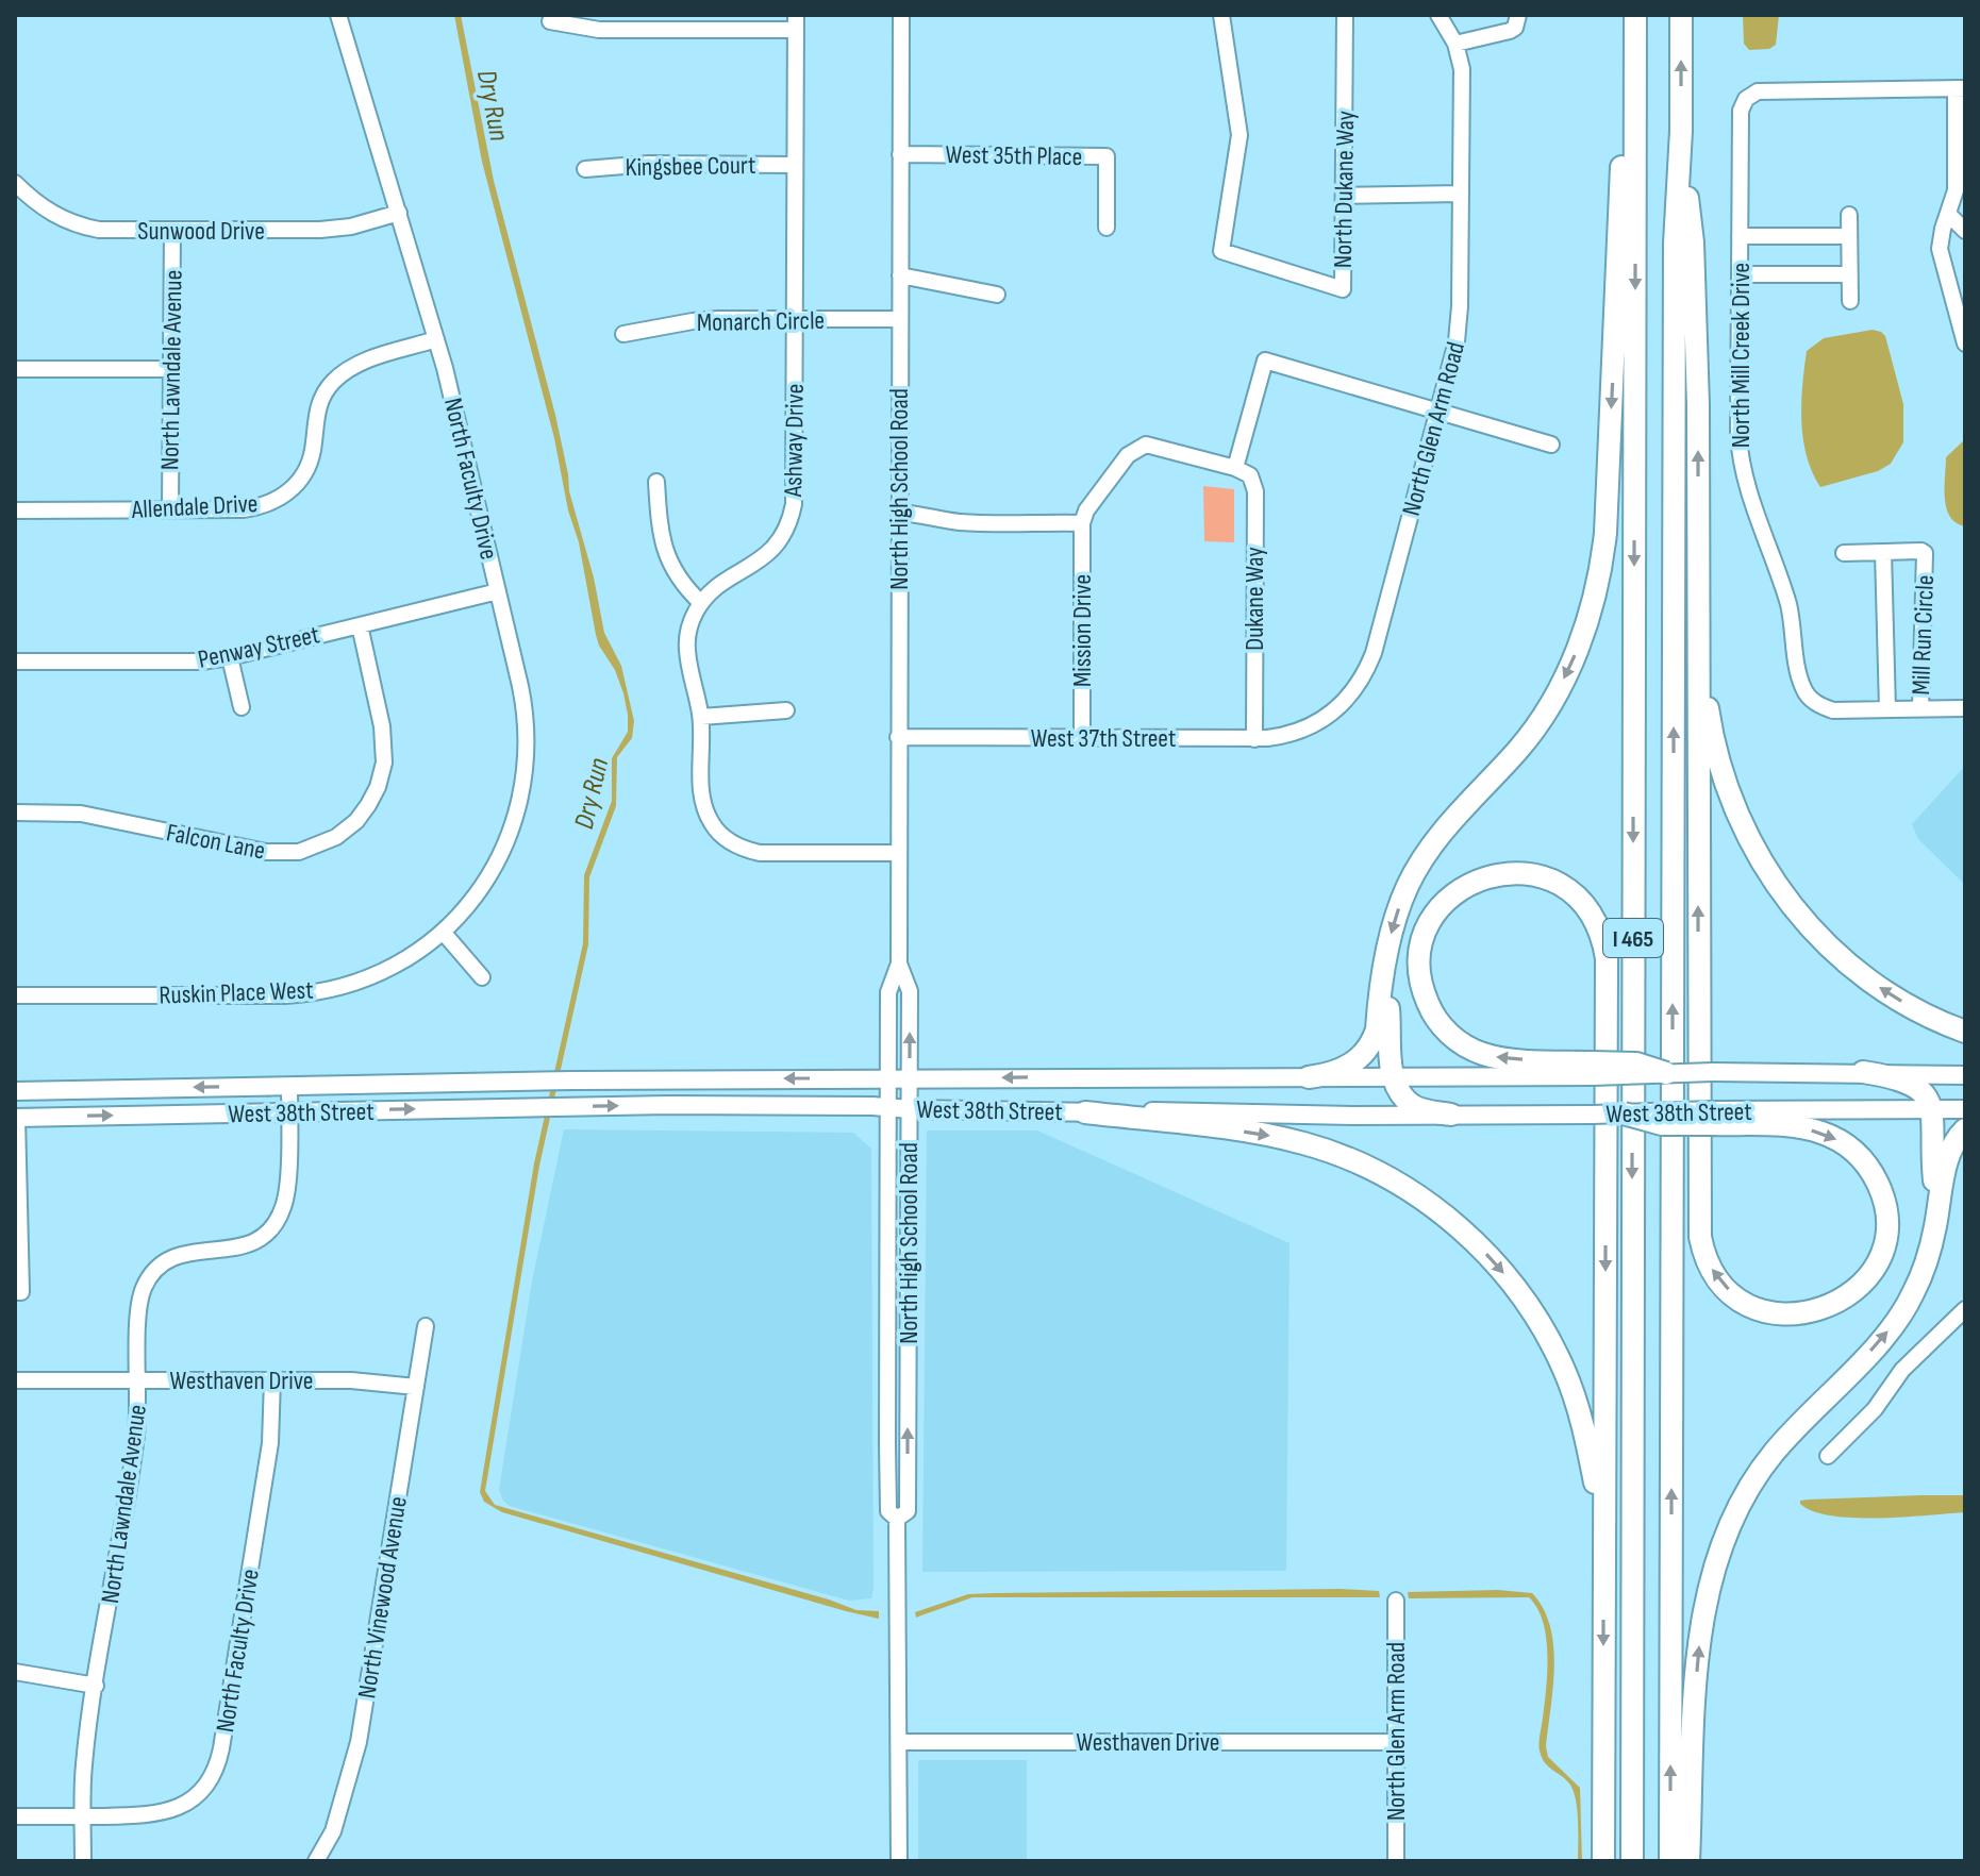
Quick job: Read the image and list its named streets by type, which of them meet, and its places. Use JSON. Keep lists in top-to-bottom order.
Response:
{
  "streets": {
    "highway": ["I 465"],
    "main road": ["West 38th Street"],
    "street": [
      "West 35th Place",
      "Kingsbee Court",
      "North Dukane Way",
      "Sunwood Drive",
      "Monarch Circle",
      "North Mill Creek Drive",
      "North Lawndale Avenue",
      "North Glen Arm Road",
      "Ashway Drive",
      "North Faculty Drive",
      "North High School Road",
      "Allendale Drive",
      "Dukane Way",
      "Mission Drive",
      "Mill Run Circle",
      "Penway Street",
      "West 37th Street",
      "Falcon Lane",
      "Ruskin Place West",
      "Westhaven Drive",
      "North Vinewood Avenue"
    ]
  },
  "crossings": [
    ["West 35th Place", "North High School Road"],
    ["Kingsbee Court", "Ashway Drive"],
    ["Sunwood Drive", "North Lawndale Avenue"],
    ["Sunwood Drive", "North Faculty Drive"],
    ["Monarch Circle", "Ashway Drive"],
    ["Monarch Circle", "North High School Road"],
    ["North Mill Creek Drive", "Mill Run Circle"],
    ["North Lawndale Avenue", "North Faculty Drive"],
    ["North Lawndale Avenue", "Allendale Drive"],
    ["North Lawndale Avenue", "West 38th Street"],
    ["North Lawndale Avenue", "Westhaven Drive"],
    ["North Glen Arm Road", "West 37th Street"],
    ["North Glen Arm Road", "Westhaven Drive"],
    ["North Faculty Drive", "Allendale Drive"],
    ["North Faculty Drive", "Penway Street"],
    ["North Faculty Drive", "Ruskin Place West"],
    ["North Faculty Drive", "Westhaven Drive"],
    ["North High School Road", "West 37th Street"],
    ["North High School Road", "West 38th Street"],
    ["North High School Road", "Westhaven Drive"],
    ["Dukane Way", "West 37th Street"],
    ["Mission Drive", "West 37th Street"],
    ["Penway Street", "Falcon Lane"],
    ["Westhaven Drive", "North Vinewood Avenue"]
  ],
  "water": ["Dry Run"]
}
